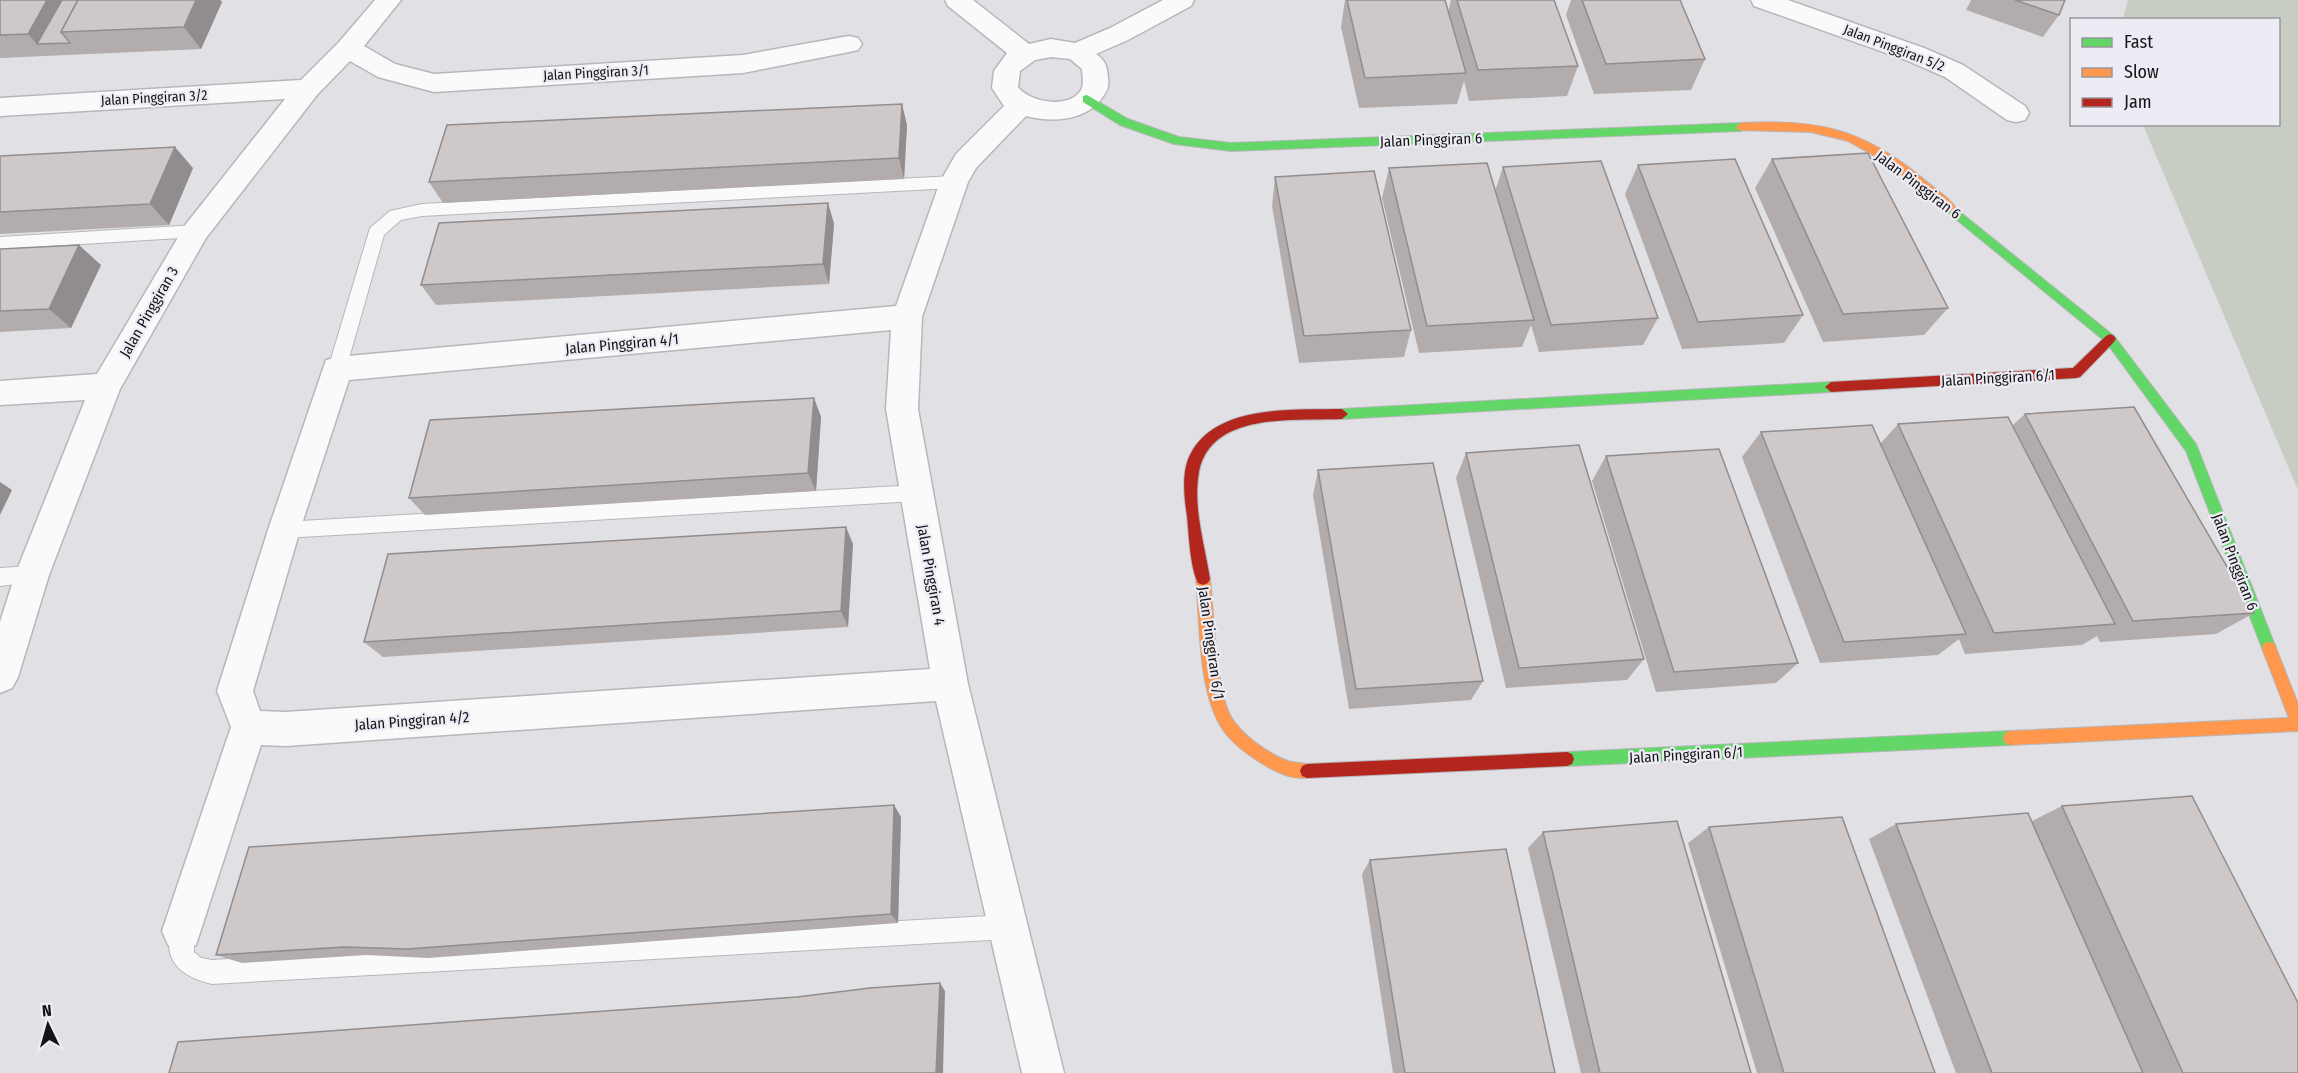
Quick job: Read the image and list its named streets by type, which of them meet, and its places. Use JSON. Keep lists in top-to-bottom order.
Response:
{
  "streets": {
    "street": [
      "Jalan Pinggiran 5/2",
      "Jalan Pinggiran 3/1",
      "Jalan Pinggiran 3/2",
      "Jalan Pinggiran 6",
      "Jalan Pinggiran 3",
      "Jalan Pinggiran 4/1",
      "Jalan Pinggiran 6/1",
      "Jalan Pinggiran 4",
      "Jalan Pinggiran 4/2"
    ]
  },
  "crossings": [
    ["Jalan Pinggiran 3/1", "Jalan Pinggiran 3"],
    ["Jalan Pinggiran 3/2", "Jalan Pinggiran 3"],
    ["Jalan Pinggiran 6", "Jalan Pinggiran 6/1"],
    ["Jalan Pinggiran 6", "Jalan Pinggiran 4"],
    ["Jalan Pinggiran 4/1", "Jalan Pinggiran 4"],
    ["Jalan Pinggiran 4", "Jalan Pinggiran 4/2"]
  ],
  "legend": ["Fast", "Slow", "Jam"],
  "north": "top"
}
